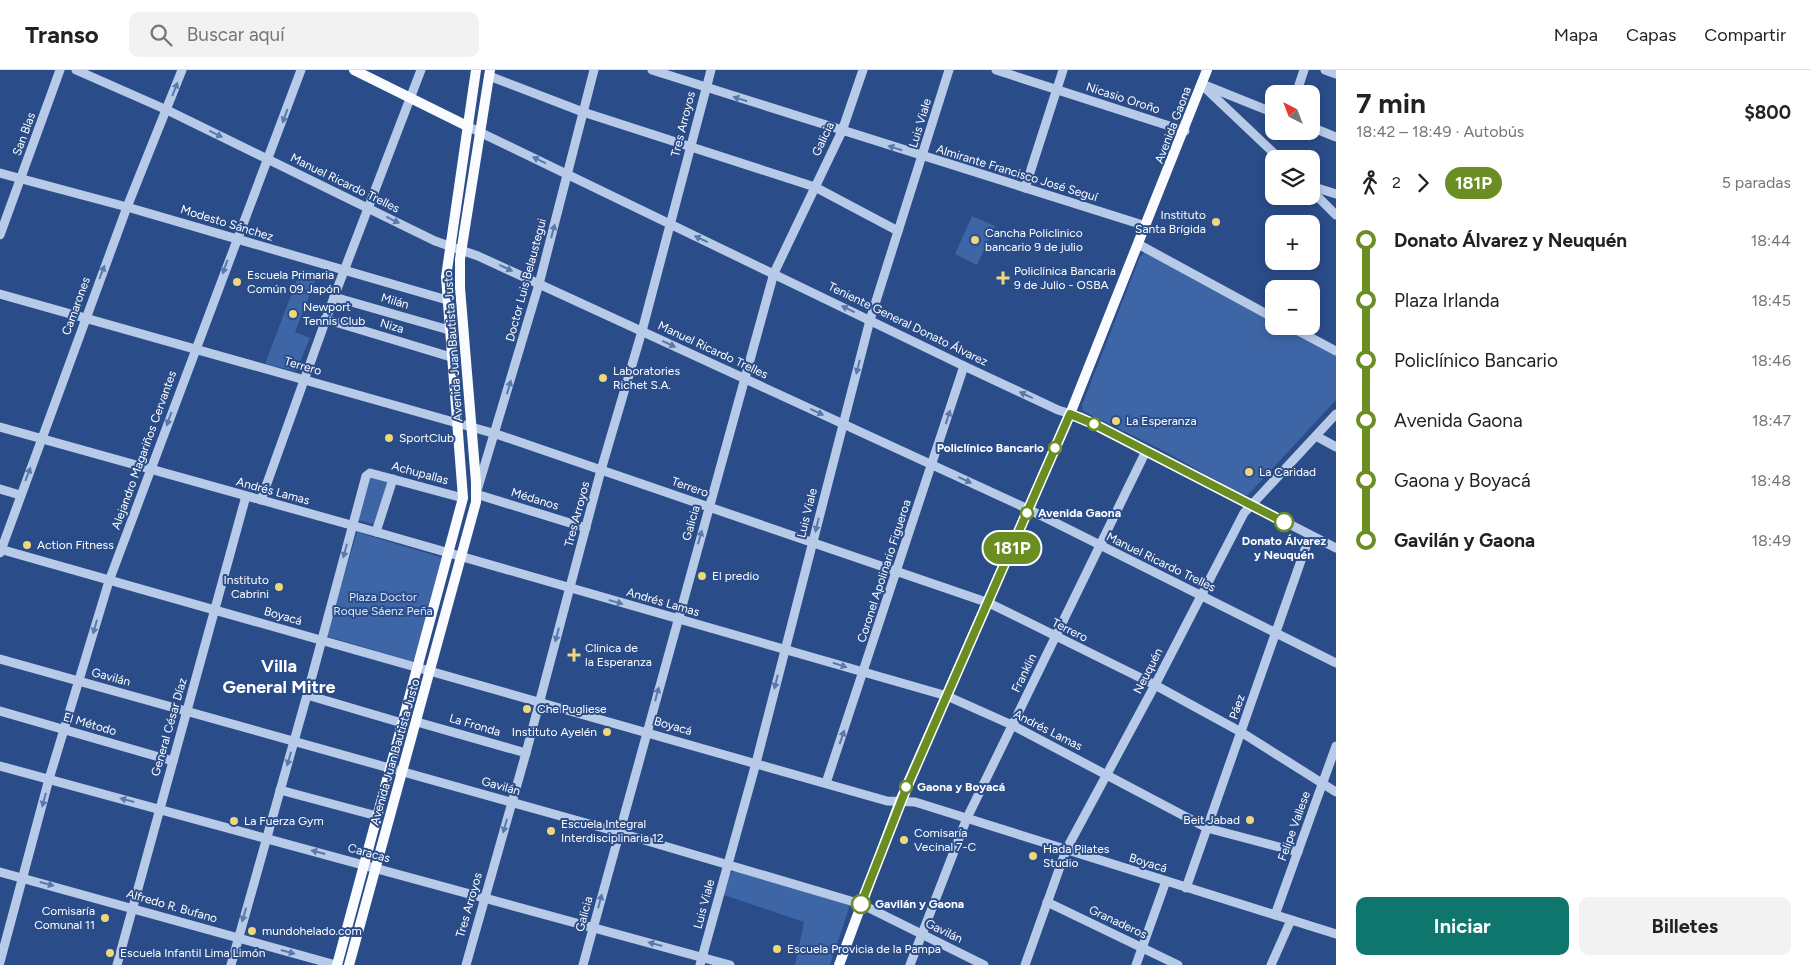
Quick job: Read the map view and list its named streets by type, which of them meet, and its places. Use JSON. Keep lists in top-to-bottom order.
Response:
{
  "streets": {
    "main road": ["Avenida Gaona", "Avenida Juan Bautista Justo"],
    "street": [
      "Nicasio Oroño",
      "Luis Viale",
      "Tres Arroyos",
      "San Blas",
      "Galicia",
      "Almirante Francisco José Seguí",
      "Manuel Ricardo Trelles",
      "Modesto Sánchez",
      "Doctor Luis Belaustegui",
      "Milán",
      "Camarones",
      "Teniente General Donato Álvarez",
      "Niza",
      "Terrero",
      "Alejandro Magariños Cervantes",
      "Achupallas",
      "Andrés Lamas",
      "Médanos",
      "Coronel Apolinario Figueroa",
      "Boyacá",
      "Neuquén",
      "Franklin",
      "Gavilán",
      "Páez",
      "El Método",
      "La Fronda",
      "General César Díaz",
      "Felipe Vallese",
      "Caracas",
      "Alfredo R. Bufano",
      "Granaderos"
    ]
  },
  "crossings": [
    ["Nicasio Oroño", "Avenida Gaona"],
    ["Luis Viale", "Almirante Francisco José Seguí"],
    ["Luis Viale", "Manuel Ricardo Trelles"],
    ["Luis Viale", "Teniente General Donato Álvarez"],
    ["Luis Viale", "Terrero"],
    ["Luis Viale", "Andrés Lamas"],
    ["Luis Viale", "Boyacá"],
    ["Luis Viale", "Gavilán"],
    ["Luis Viale", "Caracas"],
    ["Tres Arroyos", "Almirante Francisco José Seguí"],
    ["Tres Arroyos", "Manuel Ricardo Trelles"],
    ["Tres Arroyos", "Teniente General Donato Álvarez"],
    ["Tres Arroyos", "Terrero"],
    ["Tres Arroyos", "Andrés Lamas"],
    ["Tres Arroyos", "Médanos"],
    ["Tres Arroyos", "Boyacá"],
    ["Tres Arroyos", "Gavilán"],
    ["Tres Arroyos", "La Fronda"],
    ["Tres Arroyos", "Caracas"],
    ["Avenida Gaona", "Almirante Francisco José Seguí"],
    ["Avenida Gaona", "Manuel Ricardo Trelles"],
    ["Avenida Gaona", "Teniente General Donato Álvarez"],
    ["Avenida Gaona", "Terrero"],
    ["Avenida Gaona", "Andrés Lamas"],
    ["Avenida Gaona", "Boyacá"],
    ["Avenida Gaona", "Gavilán"],
    ["San Blas", "Modesto Sánchez"],
    ["Galicia", "Almirante Francisco José Seguí"],
    ["Galicia", "Manuel Ricardo Trelles"],
    ["Galicia", "Teniente General Donato Álvarez"],
    ["Galicia", "Terrero"],
    ["Galicia", "Andrés Lamas"],
    ["Galicia", "Boyacá"],
    ["Galicia", "Gavilán"],
    ["Galicia", "Caracas"],
    ["Manuel Ricardo Trelles", "Doctor Luis Belaustegui"],
    ["Manuel Ricardo Trelles", "Camarones"],
    ["Manuel Ricardo Trelles", "Avenida Juan Bautista Justo"],
    ["Manuel Ricardo Trelles", "Alejandro Magariños Cervantes"],
    ["Manuel Ricardo Trelles", "Coronel Apolinario Figueroa"],
    ["Manuel Ricardo Trelles", "Neuquén"],
    ["Manuel Ricardo Trelles", "Franklin"],
    ["Manuel Ricardo Trelles", "Páez"],
    ["Modesto Sánchez", "Camarones"],
    ["Modesto Sánchez", "Avenida Juan Bautista Justo"],
    ["Modesto Sánchez", "Alejandro Magariños Cervantes"],
    ["Doctor Luis Belaustegui", "Teniente General Donato Álvarez"],
    ["Doctor Luis Belaustegui", "Avenida Juan Bautista Justo"],
    ["Doctor Luis Belaustegui", "Terrero"],
    ["Doctor Luis Belaustegui", "Médanos"],
    ["Milán", "Avenida Juan Bautista Justo"],
    ["Camarones", "Terrero"],
    ["Camarones", "Andrés Lamas"],
    ["Camarones", "Boyacá"],
    ["Teniente General Donato Álvarez", "Avenida Juan Bautista Justo"],
    ["Teniente General Donato Álvarez", "Coronel Apolinario Figueroa"],
    ["Teniente General Donato Álvarez", "Neuquén"],
    ["Teniente General Donato Álvarez", "Franklin"],
    ["Teniente General Donato Álvarez", "Páez"],
    ["Niza", "Avenida Juan Bautista Justo"],
    ["Avenida Juan Bautista Justo", "Terrero"],
    ["Avenida Juan Bautista Justo", "Achupallas"],
    ["Avenida Juan Bautista Justo", "Andrés Lamas"],
    ["Avenida Juan Bautista Justo", "Médanos"],
    ["Avenida Juan Bautista Justo", "Boyacá"],
    ["Avenida Juan Bautista Justo", "Gavilán"],
    ["Avenida Juan Bautista Justo", "La Fronda"],
    ["Avenida Juan Bautista Justo", "Caracas"],
    ["Avenida Juan Bautista Justo", "Alfredo R. Bufano"],
    ["Terrero", "Alejandro Magariños Cervantes"],
    ["Terrero", "Coronel Apolinario Figueroa"],
    ["Terrero", "Neuquén"],
    ["Terrero", "Franklin"],
    ["Terrero", "Páez"],
    ["Terrero", "Felipe Vallese"],
    ["Alejandro Magariños Cervantes", "Andrés Lamas"],
    ["Alejandro Magariños Cervantes", "Boyacá"],
    ["Alejandro Magariños Cervantes", "Gavilán"],
    ["Alejandro Magariños Cervantes", "El Método"],
    ["Alejandro Magariños Cervantes", "Caracas"],
    ["Alejandro Magariños Cervantes", "Alfredo R. Bufano"],
    ["Achupallas", "Andrés Lamas"],
    ["Andrés Lamas", "Coronel Apolinario Figueroa"],
    ["Andrés Lamas", "Neuquén"],
    ["Andrés Lamas", "Franklin"],
    ["Andrés Lamas", "Páez"],
    ["Andrés Lamas", "General César Díaz"],
    ["Andrés Lamas", "Felipe Vallese"],
    ["Coronel Apolinario Figueroa", "Boyacá"],
    ["Boyacá", "Neuquén"],
    ["Boyacá", "Franklin"],
    ["Boyacá", "Páez"],
    ["Boyacá", "General César Díaz"],
    ["Boyacá", "Felipe Vallese"],
    ["Neuquén", "Granaderos"],
    ["Franklin", "Gavilán"],
    ["Gavilán", "General César Díaz"],
    ["El Método", "General César Díaz"],
    ["General César Díaz", "Caracas"],
    ["General César Díaz", "Alfredo R. Bufano"]
  ],
  "one_way": [
    "Luis Viale",
    "Galicia",
    "Manuel Ricardo Trelles",
    "Doctor Luis Belaustegui",
    "Camarones",
    "Teniente General Donato Álvarez",
    "Alejandro Magariños Cervantes",
    "Coronel Apolinario Figueroa",
    "Alfredo R. Bufano"
  ],
  "districts": ["Villa General Mitre"],
  "parks": ["Plaza Doctor Roque Sáenz Peña"],
  "places": {
    "other": [
      "Instituto Santa Brígida",
      "Cancha Policlinico bancario 9 de julio",
      "Escuela Primaria Común 09 Japón",
      "Newport Tennis Club",
      "Laboratories Richet S.A.",
      "La Esperanza",
      "SportClub",
      "Policlínico Bancario",
      "La Caridad",
      "Avenida Gaona",
      "Donato Álvarez y Neuquén",
      "Action Fitness",
      "El predio",
      "Instituto Cabrini",
      "Che Pugliese",
      "Instituto Ayelén",
      "Gaona y Boyacá",
      "Beit Jabad",
      "La Fuerza Gym",
      "Escuela Integral Interdisciplinaria 12",
      "Comisaría Vecinal 7-C",
      "Hada Pilates Studio",
      "Gavilán y Gaona",
      "Comisaría Comunal 11",
      "mundohelado.com",
      "Escuela Provicia de la Pampa",
      "Escuela Infantil Lima Limón"
    ],
    "health": ["Policlínica Bancaria 9 de Julio - OSBA", "Clinica de la Esperanza"]
  },
  "lines": ["bus line 181P"],
  "north": "top left",
  "page": {
    "header": "Transo",
    "search": "Buscar aquí",
    "nav": ["Mapa", "Capas", "Compartir"],
    "on_map": "181P",
    "heading": ["7 min", "18:42 – 18:49 · Autobús", "$800"],
    "map_buttons": ["+", "−"],
    "legs": ["2", "181P", "5 paradas"],
    "list": [
      {
        "name": "Donato Álvarez y Neuquén",
        "value": "18:44"
      },
      {
        "name": "Plaza Irlanda",
        "value": "18:45"
      },
      {
        "name": "Policlínico Bancario",
        "value": "18:46"
      },
      {
        "name": "Avenida Gaona",
        "value": "18:47"
      },
      {
        "name": "Gaona y Boyacá",
        "value": "18:48"
      },
      {
        "name": "Gavilán y Gaona",
        "value": "18:49"
      }
    ],
    "buttons": ["Iniciar", "Billetes"]
  }
}
